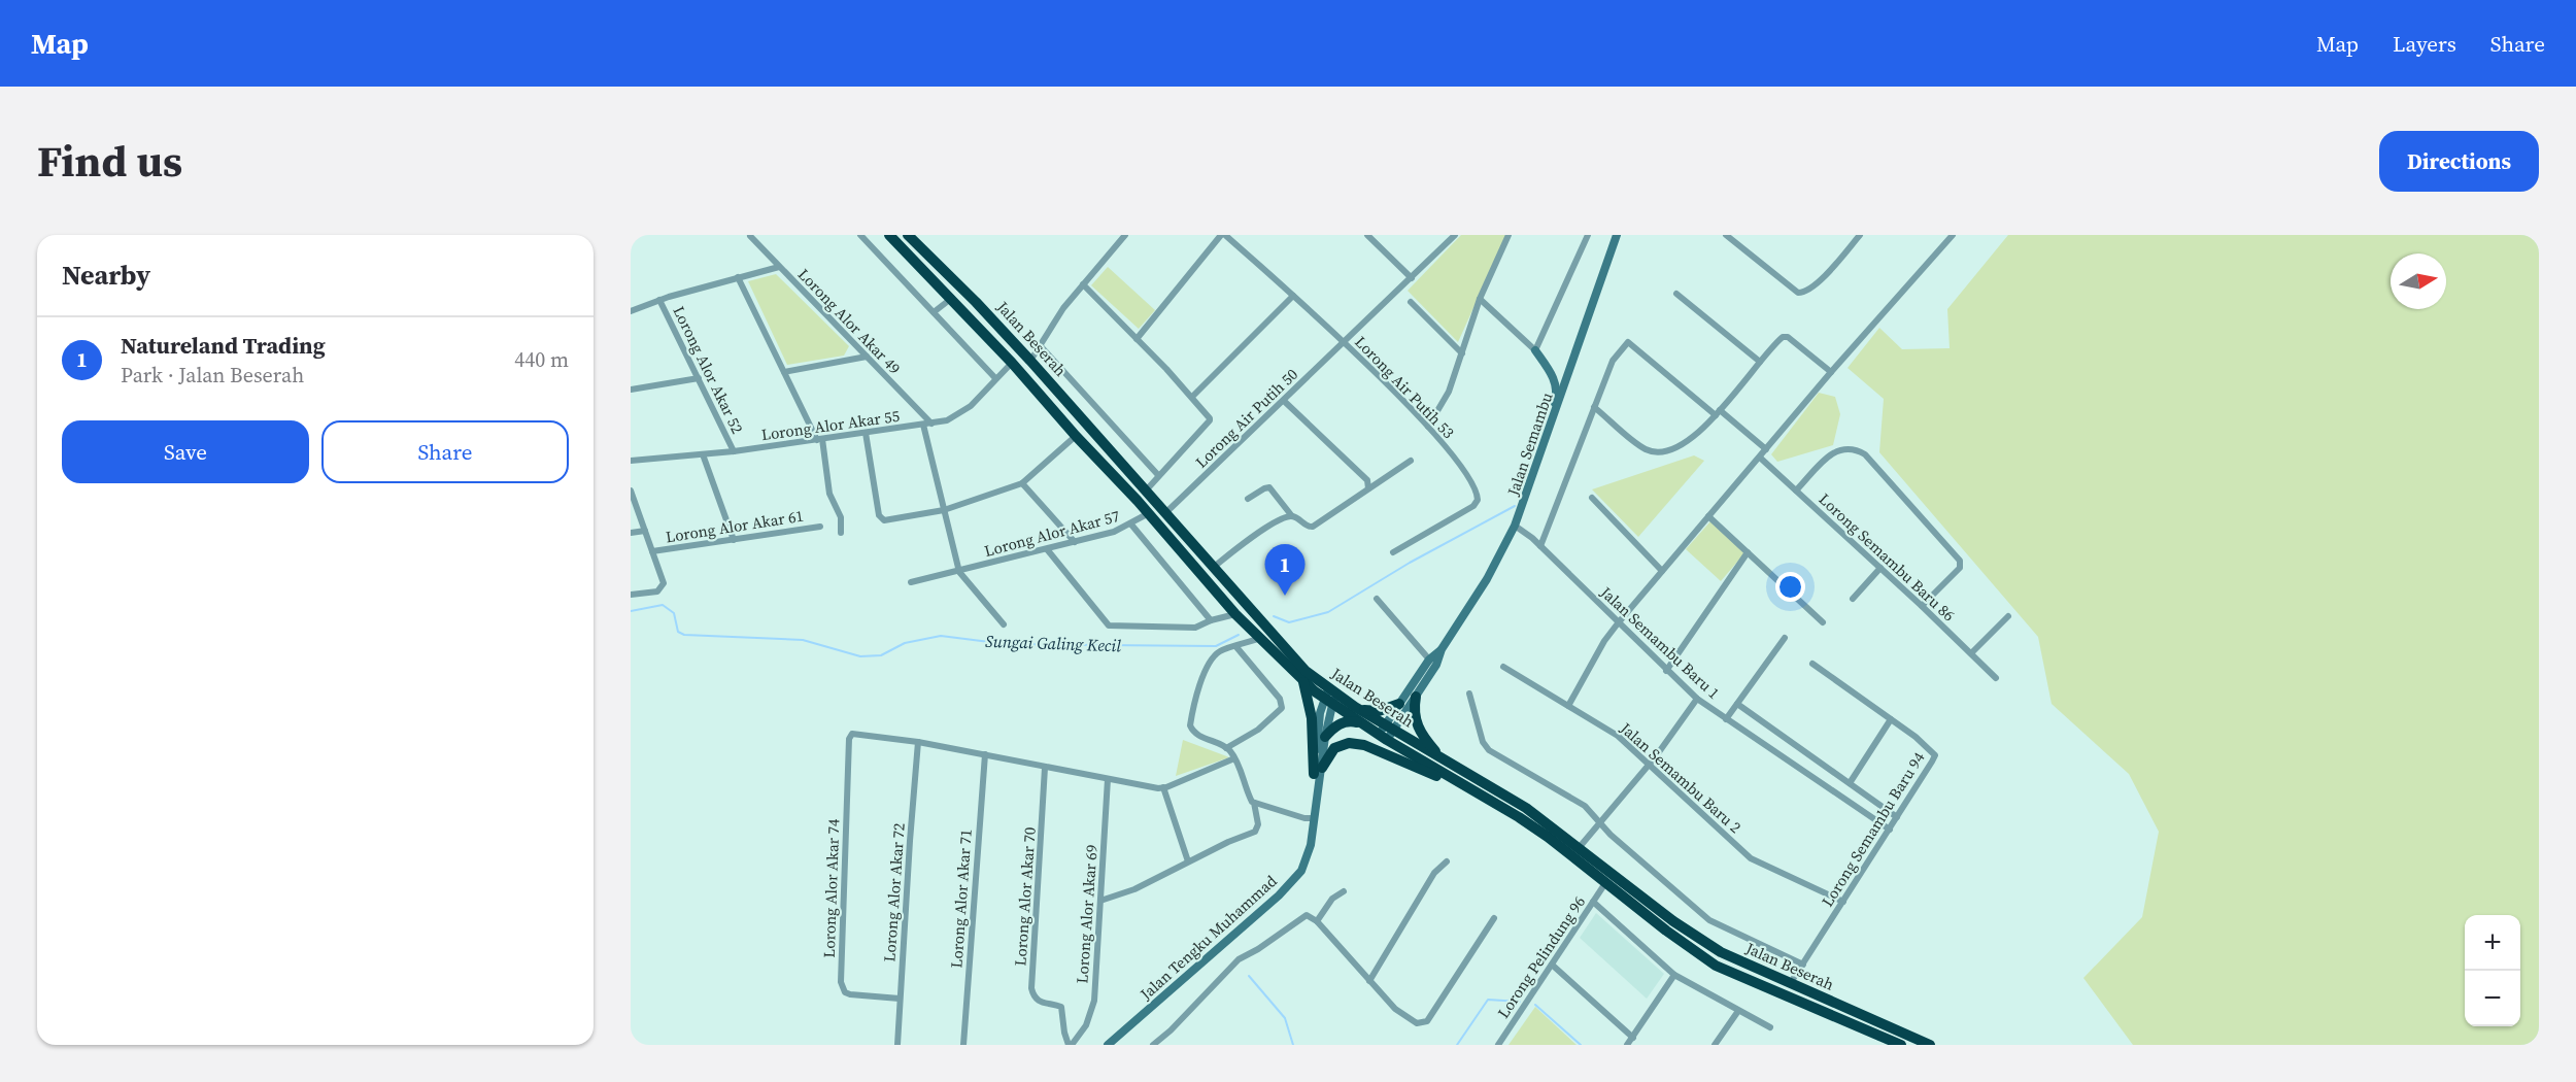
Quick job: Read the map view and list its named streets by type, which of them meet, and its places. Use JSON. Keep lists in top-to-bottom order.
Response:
{
  "streets": {
    "highway": ["Jalan Beserah"],
    "main road": ["Jalan Semambu", "Jalan Tengku Muhammad"],
    "street": [
      "Lorong Alor Akar 49",
      "Lorong Alor Akar 52",
      "Lorong Air Putih 53",
      "Lorong Air Putih 50",
      "Lorong Alor Akar 55",
      "Lorong Alor Akar 61",
      "Lorong Alor Akar 57",
      "Lorong Semambu Baru 86",
      "Jalan Semambu Baru 1",
      "Jalan Semambu Baru 2",
      "Lorong Semambu Baru 94",
      "Lorong Alor Akar 74",
      "Lorong Alor Akar 72",
      "Lorong Alor Akar 70",
      "Lorong Alor Akar 71",
      "Lorong Alor Akar 69",
      "Lorong Pelindung 96"
    ]
  },
  "crossings": [
    ["Lorong Alor Akar 49", "Lorong Alor Akar 55"],
    ["Jalan Beserah", "Lorong Air Putih 50"],
    ["Jalan Beserah", "Lorong Alor Akar 55"],
    ["Jalan Beserah", "Jalan Semambu"],
    ["Jalan Beserah", "Lorong Alor Akar 57"],
    ["Jalan Beserah", "Lorong Semambu Baru 94"],
    ["Jalan Beserah", "Jalan Tengku Muhammad"],
    ["Jalan Beserah", "Lorong Pelindung 96"],
    ["Lorong Alor Akar 52", "Lorong Alor Akar 55"],
    ["Lorong Air Putih 53", "Lorong Air Putih 50"],
    ["Jalan Semambu", "Jalan Semambu Baru 1"],
    ["Jalan Semambu Baru 1", "Lorong Semambu Baru 94"],
    ["Jalan Semambu Baru 2", "Lorong Semambu Baru 94"],
    ["Lorong Alor Akar 74", "Lorong Alor Akar 72"],
    ["Lorong Alor Akar 70", "Lorong Alor Akar 69"]
  ],
  "water": ["Sungai Galing Kecil"],
  "north": "right",
  "page": {
    "header": "Map",
    "nav": ["Map", "Layers", "Share"],
    "title": "Find us",
    "buttons": [
      "Directions",
      ["Save", "Share"]
    ],
    "heading": "Nearby",
    "list": [
      {
        "mark": "1",
        "name": "Natureland Trading",
        "note": "Park · Jalan Beserah",
        "value": "440 m"
      }
    ],
    "pins": "1",
    "map_buttons": ["+", "−"]
  }
}
